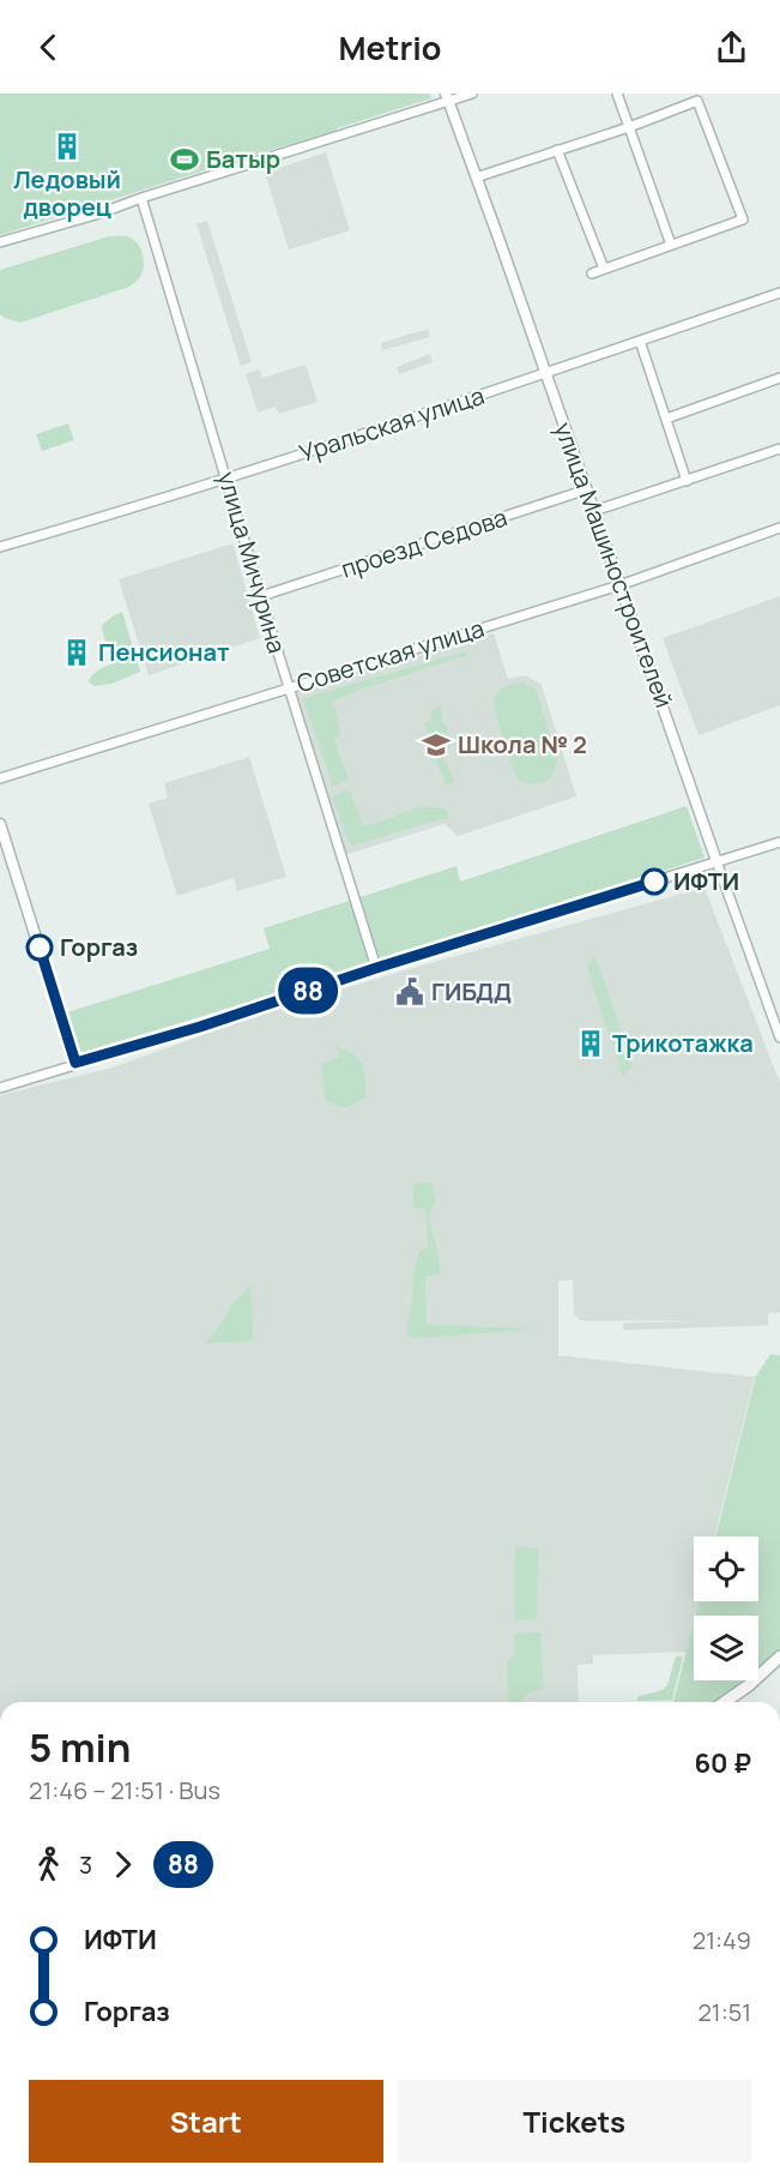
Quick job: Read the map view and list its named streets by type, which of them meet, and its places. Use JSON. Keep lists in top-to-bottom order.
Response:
{
  "streets": {
    "street": [
      "Уральская улица",
      "проезд Седова",
      "улица Мичурина",
      "улица Машиностроителей",
      "Советская улица"
    ]
  },
  "crossings": [
    ["Уральская улица", "улица Мичурина"],
    ["Уральская улица", "улица Машиностроителей"],
    ["проезд Седова", "улица Мичурина"],
    ["проезд Седова", "улица Машиностроителей"],
    ["улица Мичурина", "Советская улица"],
    ["улица Машиностроителей", "Советская улица"]
  ],
  "places": {
    "building": ["Ледовый дворец", "Пенсионат", "Трикотажка"],
    "sports": ["Батыр"],
    "school or university": ["Школа № 2"],
    "other": ["ИФТИ", "Горгаз"],
    "public building": ["ГИБДД"]
  },
  "lines": ["bus line 88"],
  "page": {
    "header": "Metrio",
    "on_map": "88",
    "heading": ["5 min", "21:46 – 21:51 · Bus", "60 ₽"],
    "legs": ["3", "88"],
    "list": [
      {
        "name": "ИФТИ",
        "value": "21:49"
      },
      {
        "name": "Горгаз",
        "value": "21:51"
      }
    ],
    "buttons": ["Start", "Tickets"]
  }
}
